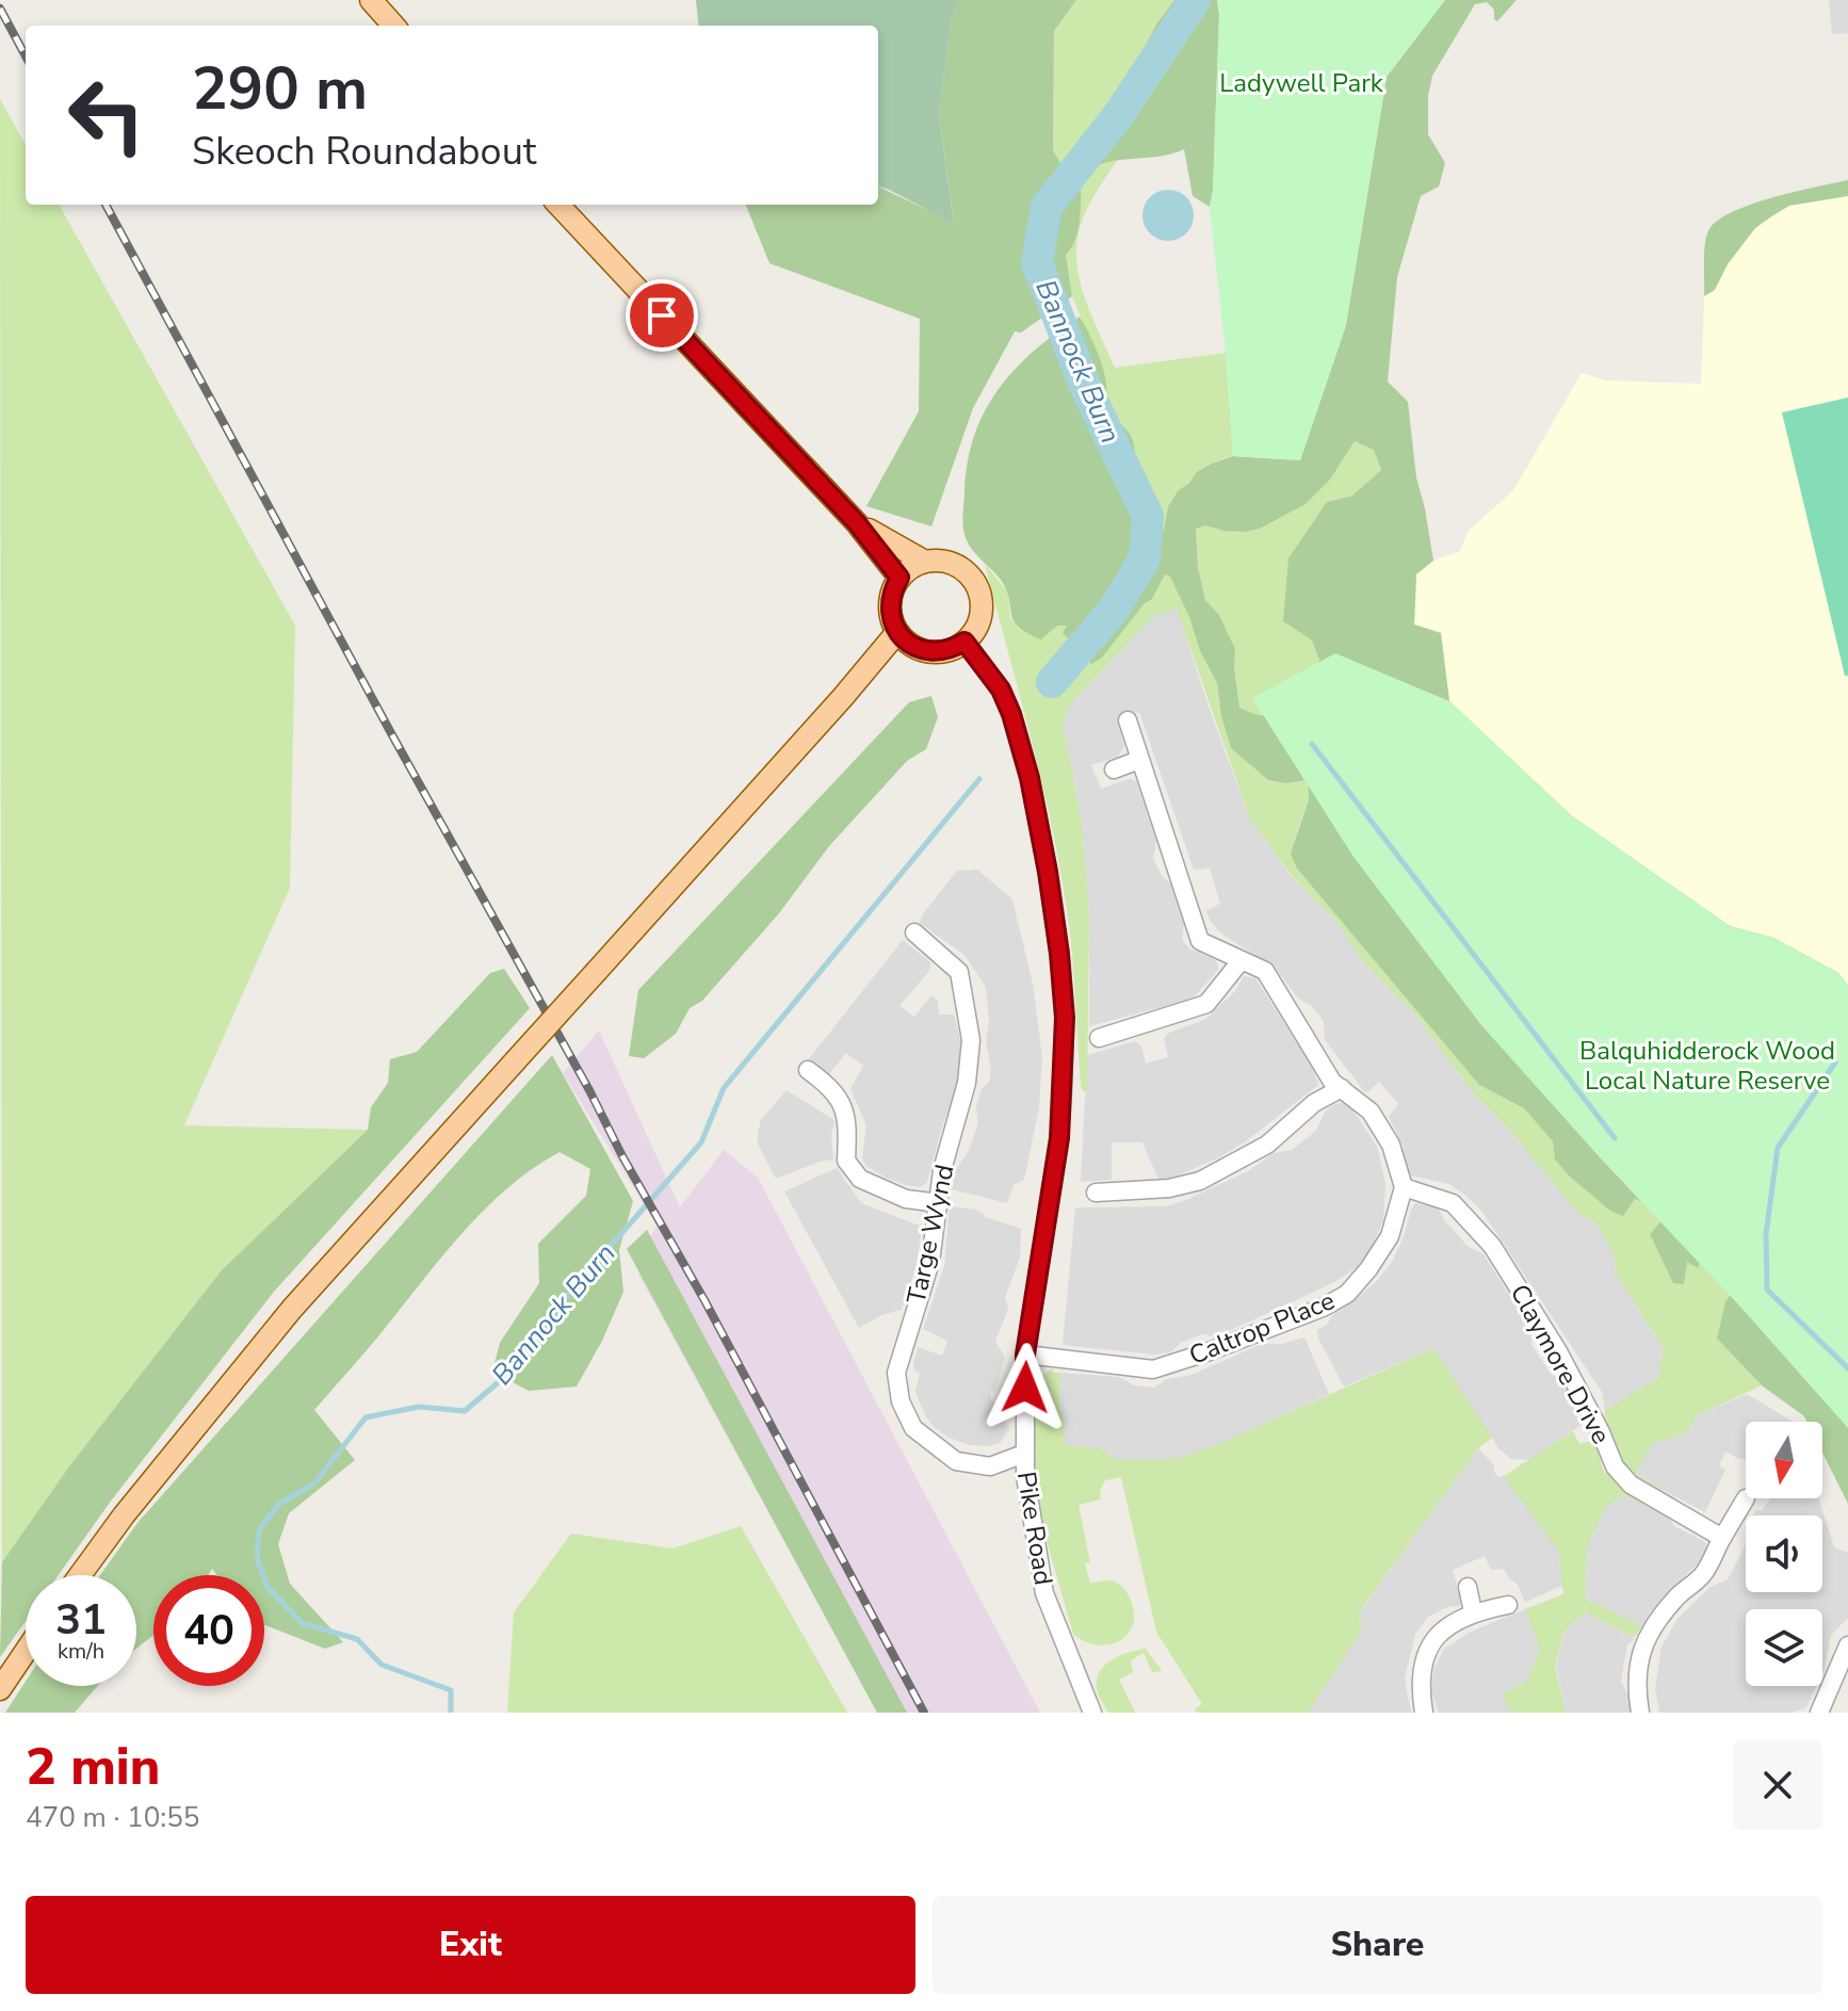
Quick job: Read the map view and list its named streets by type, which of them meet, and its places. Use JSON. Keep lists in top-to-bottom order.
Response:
{
  "streets": {
    "street": [
      "Targe Wynd",
      "Caltrop Place",
      "Claymore Drive",
      "Pike Road"
    ]
  },
  "crossings": [
    ["Targe Wynd", "Pike Road"],
    ["Caltrop Place", "Claymore Drive"],
    ["Caltrop Place", "Pike Road"]
  ],
  "water": ["Bannock Burn"],
  "parks": ["Ladywell Park", "Balquhidderock Wood Local Nature Reserve"],
  "north": "bottom",
  "page": {
    "turn": ["290 m", "Skeoch Roundabout"],
    "speed": "31 km/h",
    "limit": "40",
    "heading": ["2 min", "470 m · 10:55"],
    "buttons": ["Exit", "Share"]
  }
}
